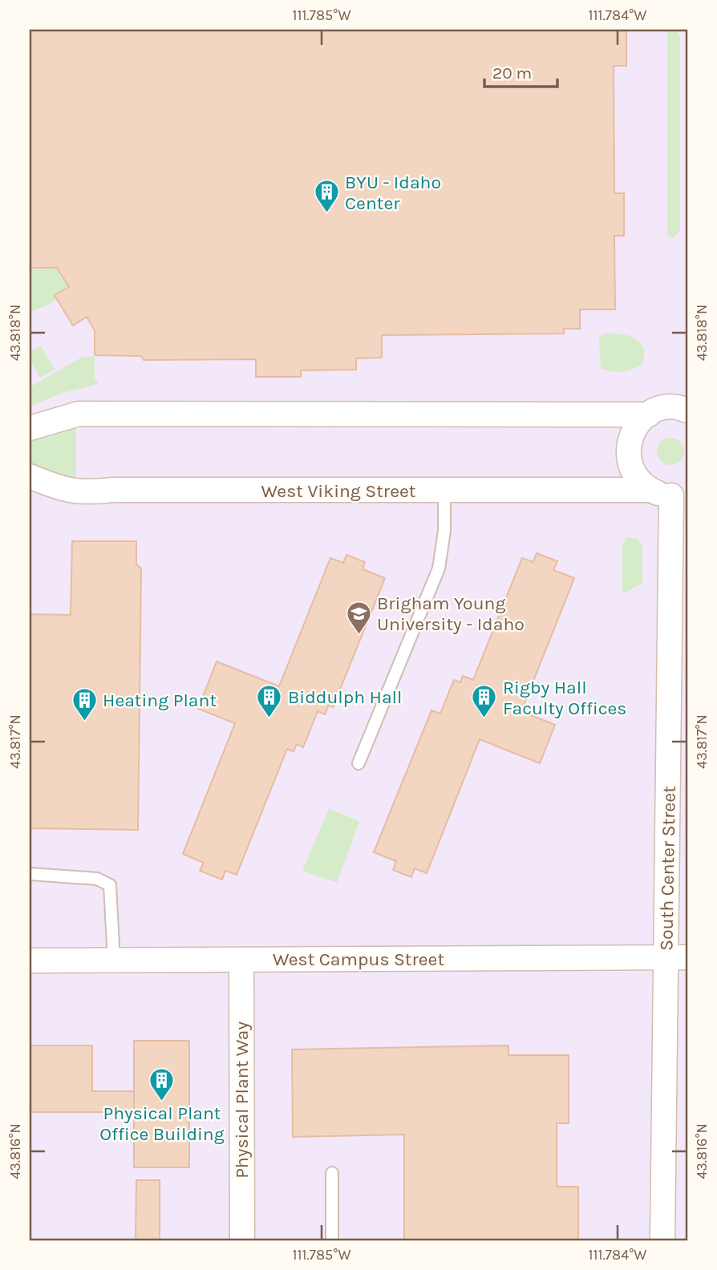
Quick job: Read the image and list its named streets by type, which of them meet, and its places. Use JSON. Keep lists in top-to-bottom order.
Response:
{
  "streets": {
    "street": [
      "West Viking Street",
      "South Center Street",
      "West Campus Street",
      "Physical Plant Way"
    ]
  },
  "crossings": [
    ["West Viking Street", "South Center Street"],
    ["South Center Street", "West Campus Street"],
    ["West Campus Street", "Physical Plant Way"]
  ],
  "places": {
    "building": [
      "BYU - Idaho Center",
      "Biddulph Hall",
      "Rigby Hall Faculty Offices",
      "Heating Plant",
      "Physical Plant Office Building"
    ],
    "school or university": ["Brigham Young University - Idaho"]
  },
  "scale_bar": "20 m",
  "coordinates": [
    "111.785°W",
    "111.784°W",
    "43.818°N",
    "43.817°N",
    "43.816°N"
  ]
}
